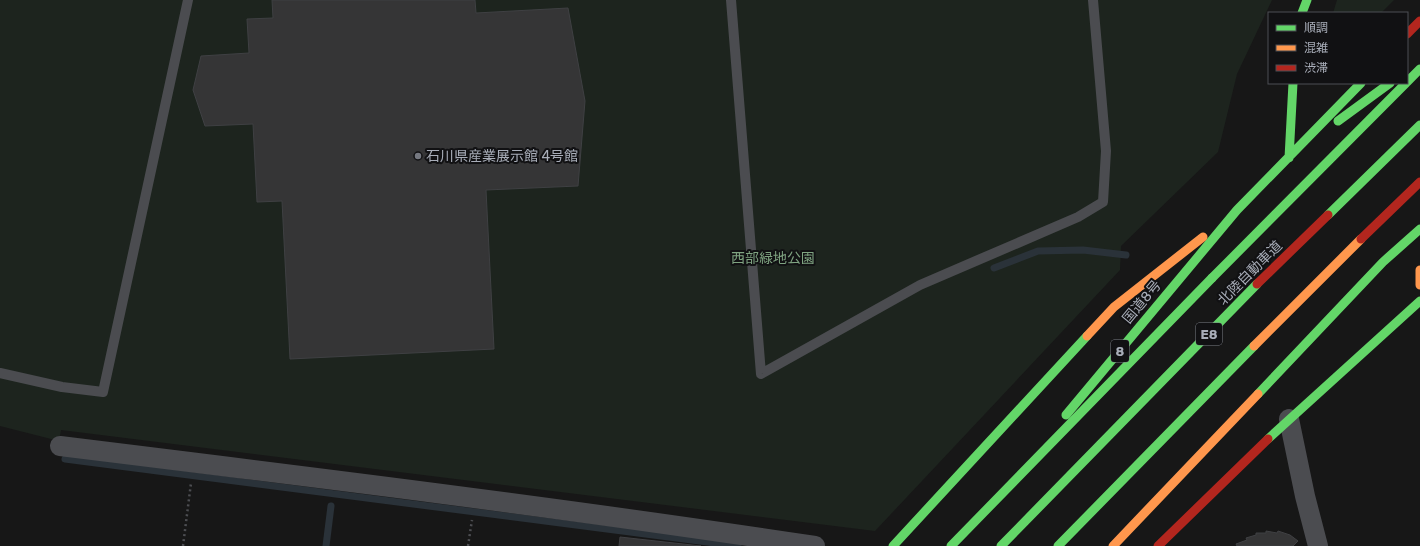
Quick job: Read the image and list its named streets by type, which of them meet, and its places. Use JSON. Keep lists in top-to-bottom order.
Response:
{
  "streets": {
    "main road": [
      "北陸自動車道",
      "国道8号",
      "E8",
      "8"
    ]
  },
  "parks": ["西部緑地公園"],
  "places": ["石川県産業展示館 4号館"],
  "legend": ["順調", "混雑", "渋滞"]
}
